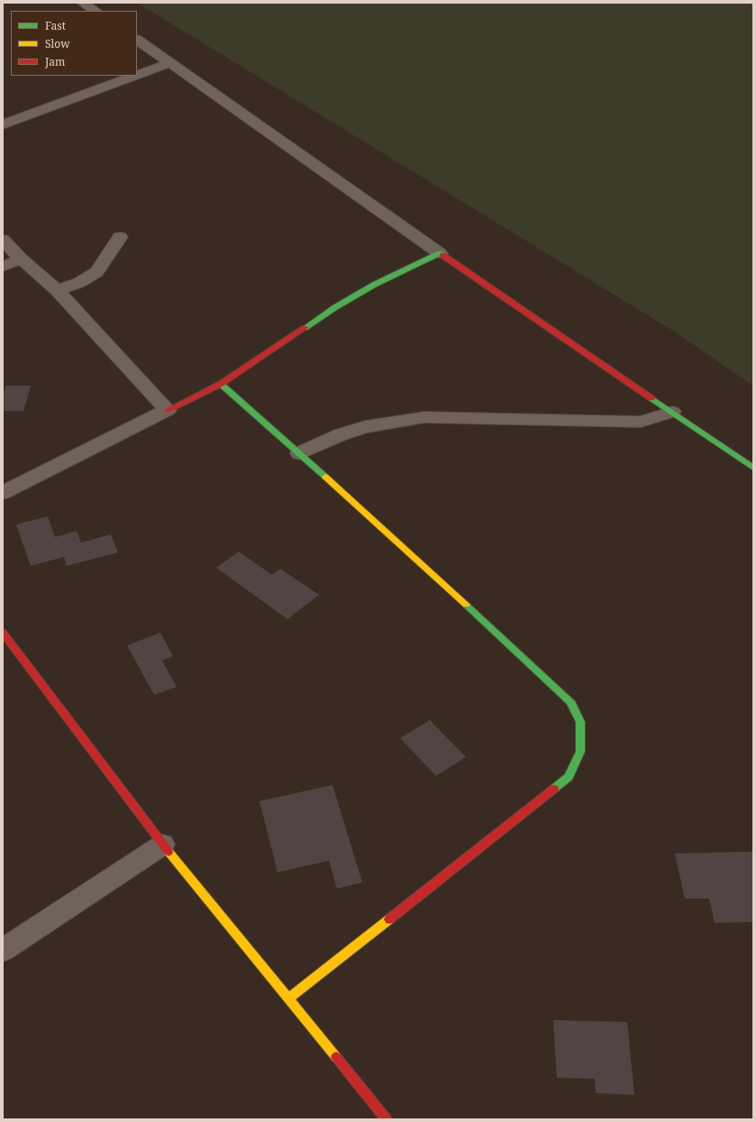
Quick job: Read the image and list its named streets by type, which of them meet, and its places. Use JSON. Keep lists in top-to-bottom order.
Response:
{
  "legend": ["Fast", "Slow", "Jam"]
}
